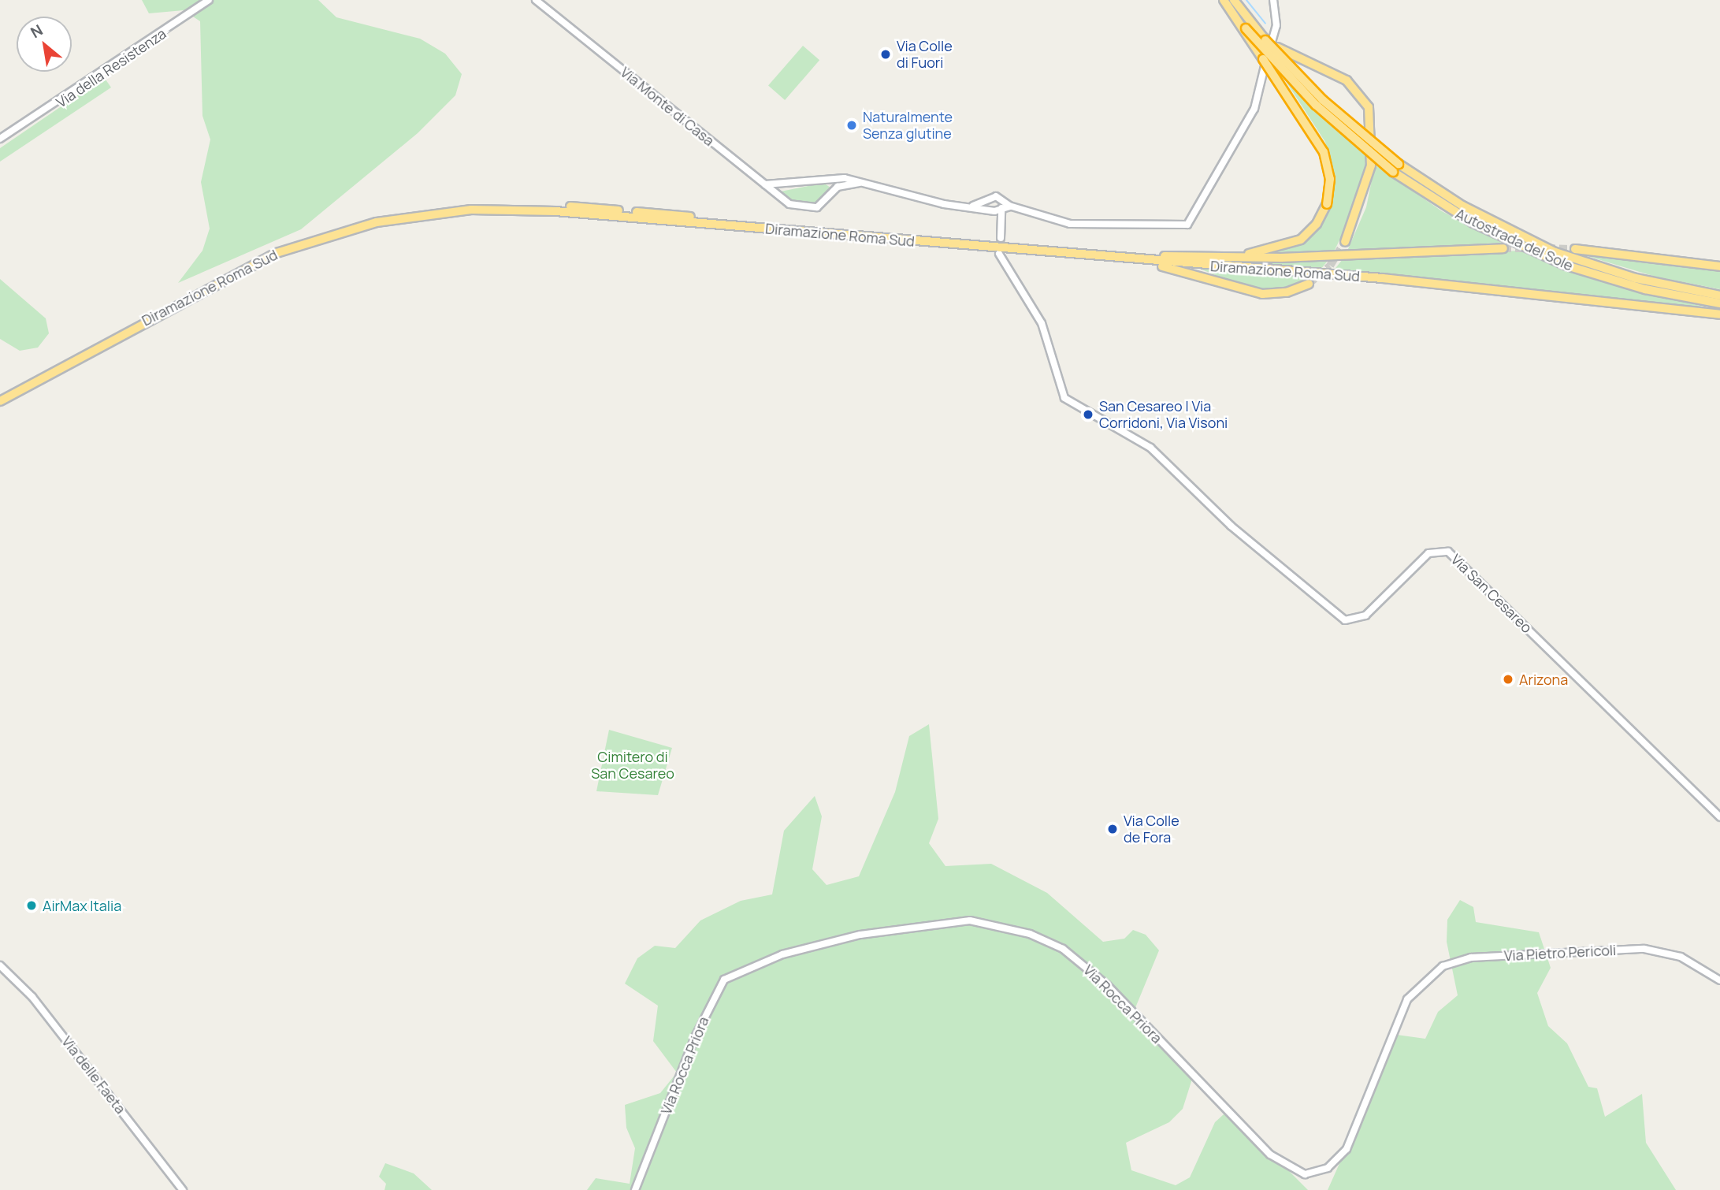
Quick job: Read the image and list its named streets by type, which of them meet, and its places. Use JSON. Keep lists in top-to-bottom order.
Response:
{
  "streets": {
    "highway": ["Diramazione Roma Sud", "Autostrada del Sole"],
    "street": [
      "Via della Resistenza",
      "Via Monte di Casa",
      "Via San Cesareo",
      "Via Pietro Pericoli",
      "Via Rocca Priora",
      "Via delle Faeta"
    ]
  },
  "crossings": [
    ["Via Pietro Pericoli", "Via Rocca Priora"]
  ],
  "parks": ["Cimitero di San Cesareo"],
  "places": [
    "Via Colle di Fuori",
    "Naturalmente Senza glutine",
    "San Cesareo | Via Corridoni, Via Visoni",
    "Arizona",
    "Via Colle de Fora",
    "AirMax Italia"
  ],
  "north": "top left"
}
